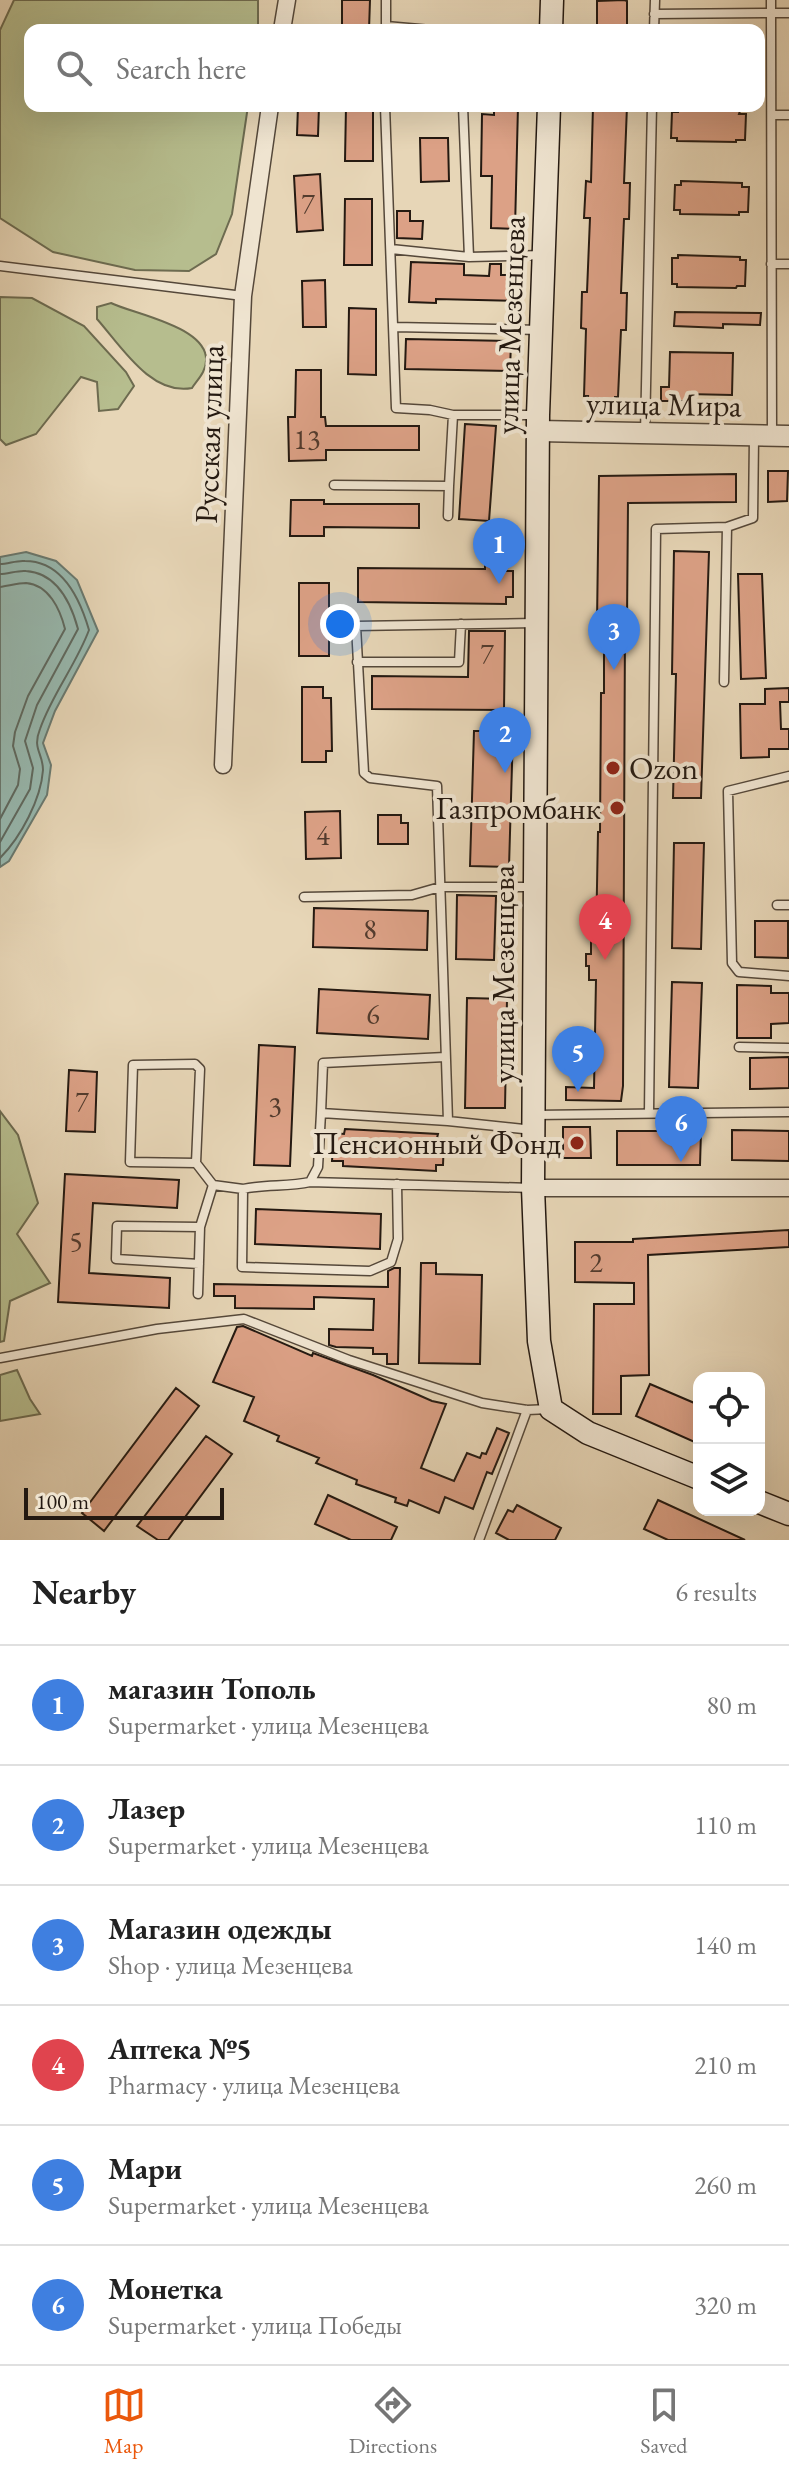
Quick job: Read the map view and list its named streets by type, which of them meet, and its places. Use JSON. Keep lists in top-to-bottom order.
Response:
{
  "streets": {
    "main road": ["улица Мезенцева"],
    "street": ["улица Мира", "Русская улица"]
  },
  "crossings": [
    ["улица Мезенцева", "улица Мира"]
  ],
  "places": ["Ozon", "Газпромбанк", "Пенсионный Фонд"],
  "house_numbers": [
    "7",
    "13",
    "7",
    "4",
    "8",
    "6",
    "7",
    "3",
    "5",
    "2"
  ],
  "scale_bar": "100 m",
  "page": {
    "search": "Search here",
    "pins": [
      "1",
      "3",
      "2",
      "4",
      "5",
      "6"
    ],
    "scale": "100 m",
    "heading": ["Nearby", "6 results"],
    "list": [
      {
        "mark": "1",
        "name": "магазин Тополь",
        "note": "Supermarket · улица Мезенцева",
        "value": "80 m"
      },
      {
        "mark": "2",
        "name": "Лазер",
        "note": "Supermarket · улица Мезенцева",
        "value": "110 m"
      },
      {
        "mark": "3",
        "name": "Магазин одежды",
        "note": "Shop · улица Мезенцева",
        "value": "140 m"
      },
      {
        "mark": "4",
        "name": "Аптека №5",
        "note": "Pharmacy · улица Мезенцева",
        "value": "210 m"
      },
      {
        "mark": "5",
        "name": "Мари",
        "note": "Supermarket · улица Мезенцева",
        "value": "260 m"
      },
      {
        "mark": "6",
        "name": "Монетка",
        "note": "Supermarket · улица Победы",
        "value": "320 m"
      }
    ],
    "nav": ["Map", "Directions", "Saved"]
  }
}
